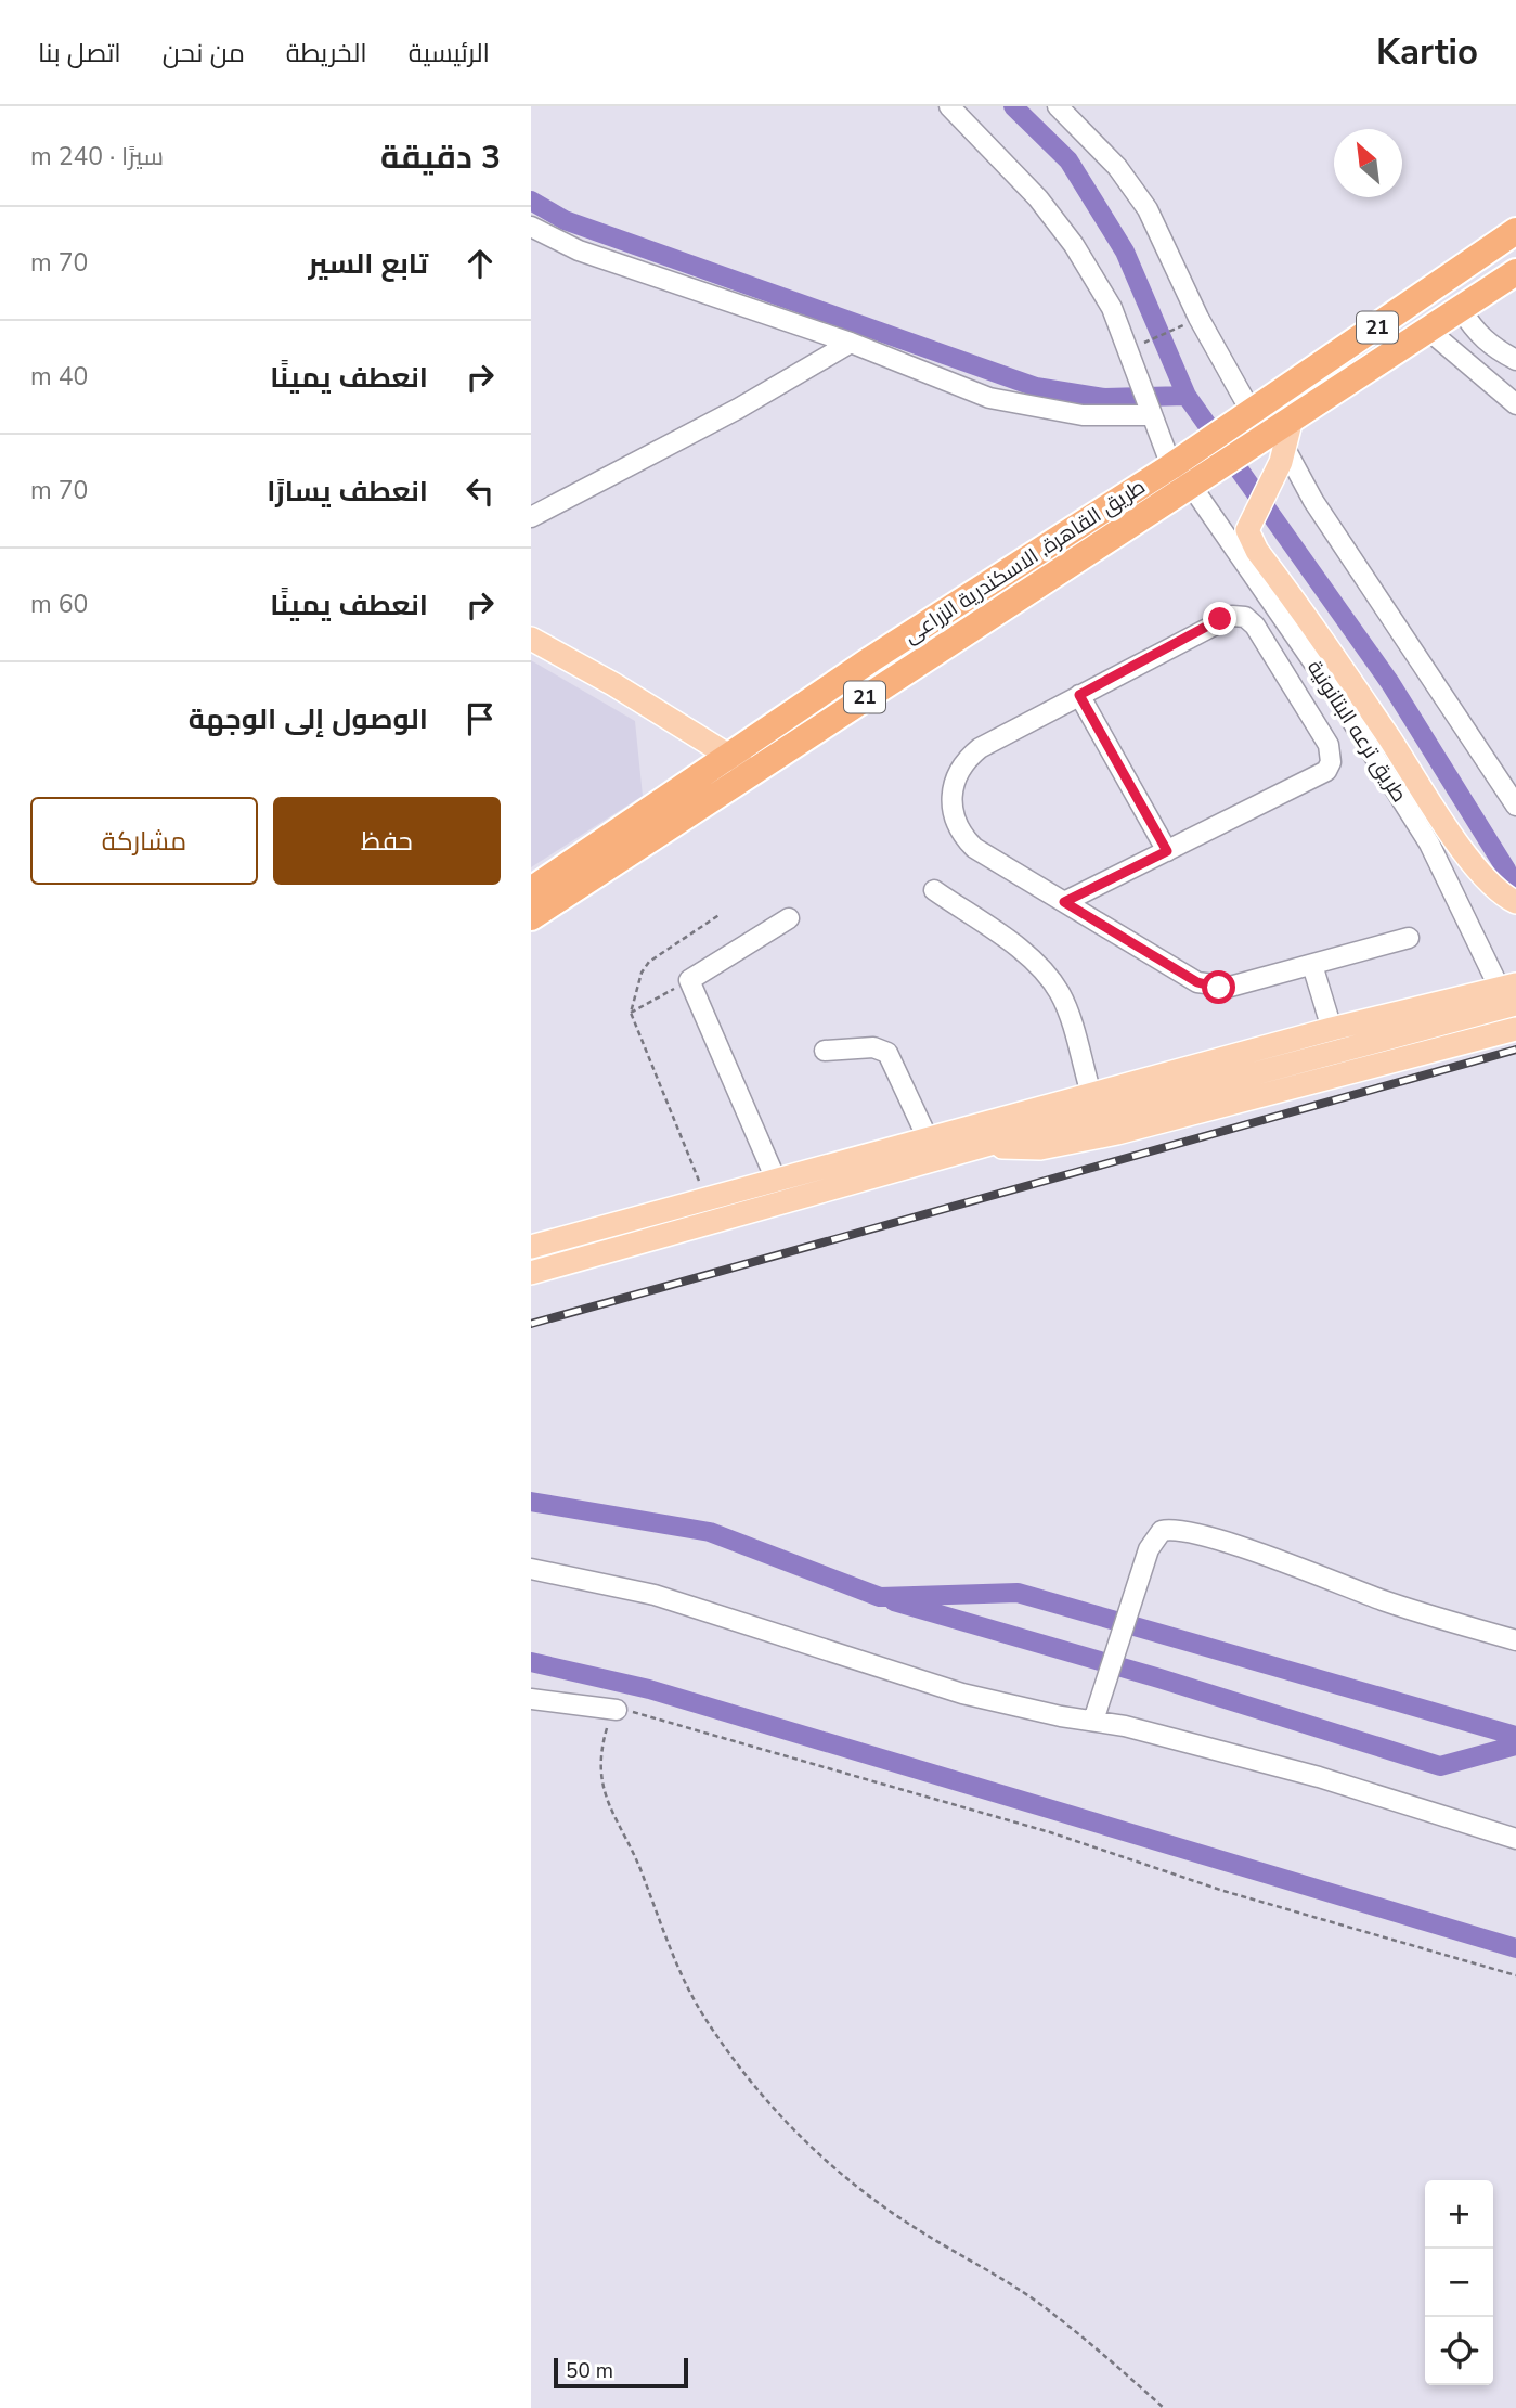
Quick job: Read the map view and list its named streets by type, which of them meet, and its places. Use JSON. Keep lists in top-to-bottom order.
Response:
{
  "streets": {
    "highway": ["21", "طريق القاهرة, الاسكندرية الزراعى"],
    "street": ["طريق ترعه البتانونية"]
  },
  "crossings": [
    ["طريق القاهرة, الاسكندرية الزراعى", "طريق ترعه البتانونية"]
  ],
  "scale_bar": "50 m",
  "north": "top left",
  "page": {
    "header": "Kartio",
    "nav": [
      "الرئيسية",
      "الخريطة",
      "من نحن",
      "اتصل بنا"
    ],
    "heading": ["3 دقيقة", "سيرًا · 240 m"],
    "list": [
      ["تابع السير", "70 m"],
      ["انعطف يمينًا", "40 m"],
      ["انعطف يسارًا", "70 m"],
      ["انعطف يمينًا", "60 m"],
      "الوصول إلى الوجهة"
    ],
    "buttons": ["حفظ", "مشاركة"],
    "map_buttons": ["+", "−"],
    "scale": "50 m"
  }
}
